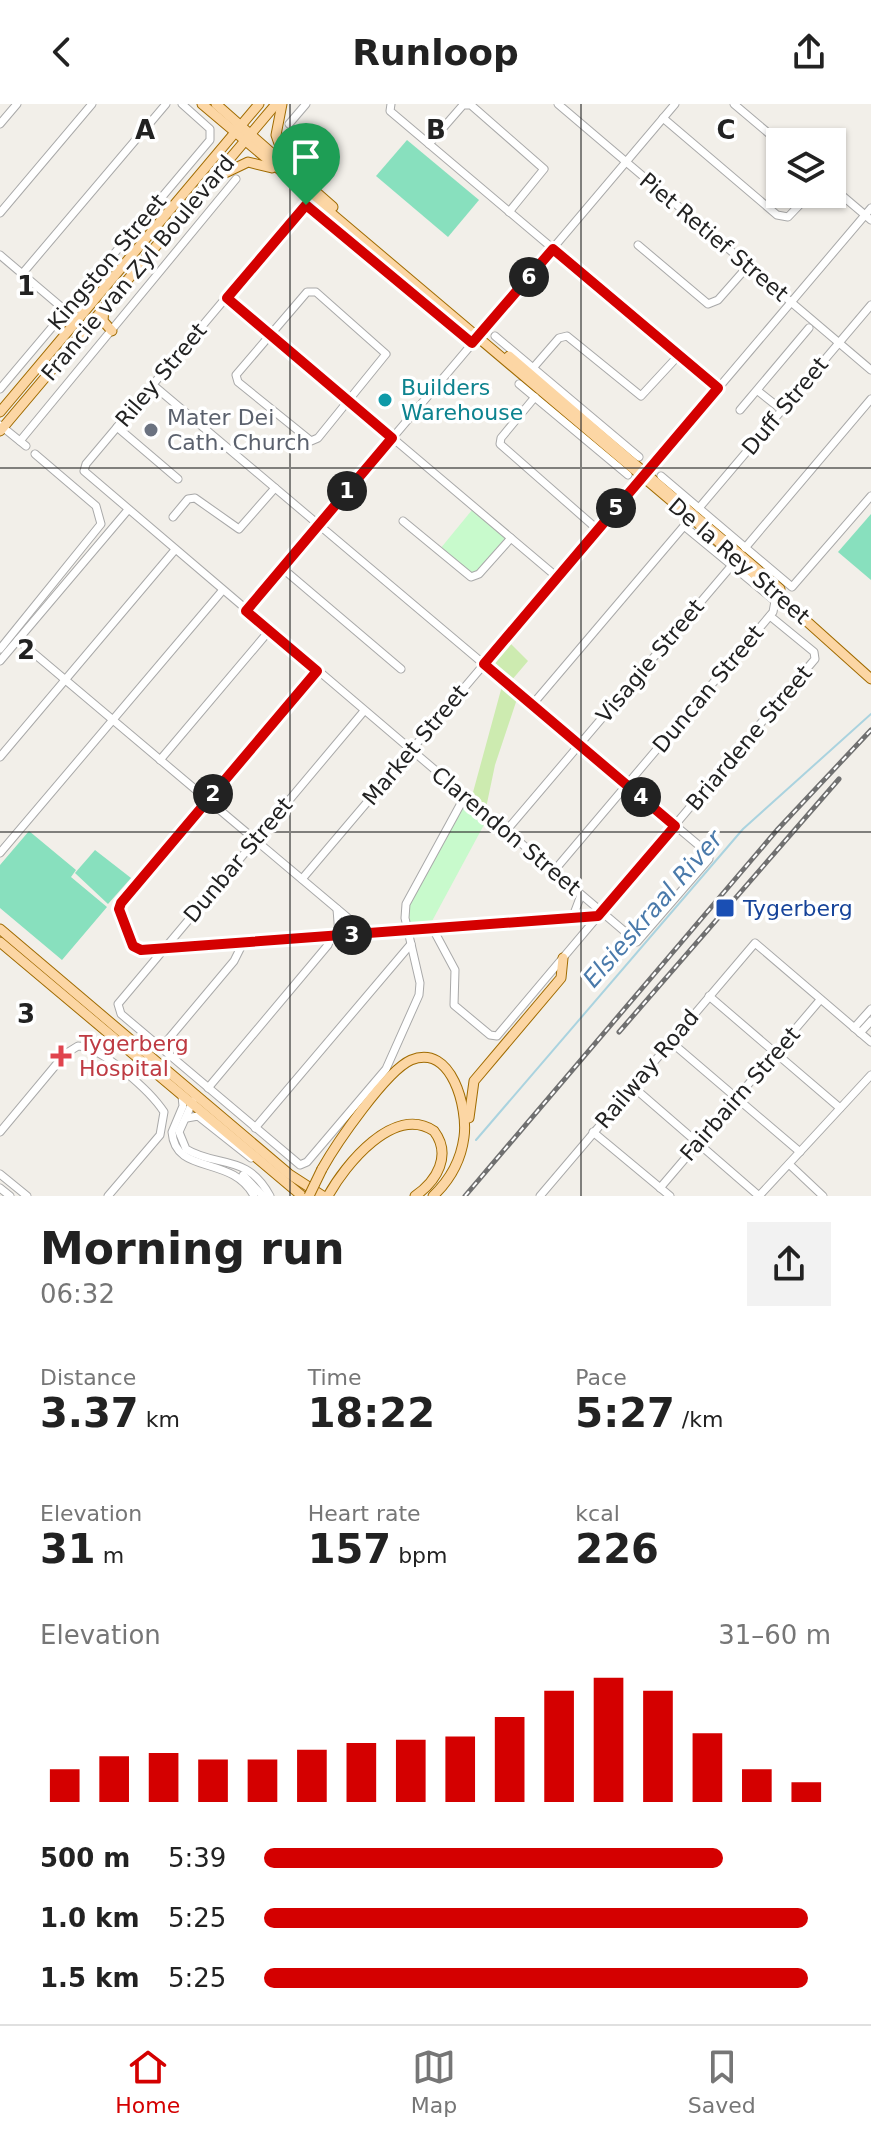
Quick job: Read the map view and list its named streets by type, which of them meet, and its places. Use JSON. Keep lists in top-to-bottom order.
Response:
{
  "streets": {
    "main road": ["Francie van Zyl Boulevard", "De la Rey Street"],
    "street": [
      "Piet Retief Street",
      "Kingston Street",
      "Riley Street",
      "Duff Street",
      "Visagie Street",
      "Duncan Street",
      "Briardene Street",
      "Market Street",
      "Clarendon Street",
      "Dunbar Street",
      "Railway Road",
      "Fairbairn Street"
    ]
  },
  "crossings": [
    ["Piet Retief Street", "Duff Street"],
    ["Piet Retief Street", "Market Street"],
    ["Francie van Zyl Boulevard", "De la Rey Street"],
    ["Riley Street", "De la Rey Street"],
    ["Riley Street", "Clarendon Street"],
    ["Duff Street", "De la Rey Street"],
    ["De la Rey Street", "Visagie Street"],
    ["De la Rey Street", "Duncan Street"],
    ["De la Rey Street", "Briardene Street"],
    ["De la Rey Street", "Market Street"],
    ["Visagie Street", "Clarendon Street"],
    ["Duncan Street", "Clarendon Street"],
    ["Briardene Street", "Clarendon Street"],
    ["Market Street", "Clarendon Street"],
    ["Clarendon Street", "Dunbar Street"],
    ["Railway Road", "Fairbairn Street"]
  ],
  "water": ["Elsieskraal River"],
  "places": {
    "other": ["Builders Warehouse", "Mater Dei Cath. Church"],
    "transit": ["Tygerberg"],
    "health": ["Tygerberg Hospital"]
  },
  "page": {
    "header": "Runloop",
    "pins": [
      "6",
      "1",
      "5",
      "2",
      "4",
      "3"
    ],
    "heading": ["Morning run", "06:32"],
    "stats": [
      ["Distance", "3.37 km"],
      ["Time", "18:22"],
      ["Pace", "5:27 /km"],
      ["Elevation", "31 m"],
      ["Heart rate", "157 bpm"],
      ["kcal", "226"]
    ],
    "chart": ["Elevation", "31–60 m"],
    "list": [
      {
        "name": "500 m",
        "note": "5:39"
      },
      {
        "name": "1.0 km",
        "note": "5:25"
      },
      {
        "name": "1.5 km",
        "note": "5:25"
      }
    ],
    "tabs": ["Home", "Map", "Saved"]
  },
  "grid": {
    "columns": ["A", "B", "C"],
    "rows": ["1", "2", "3"]
  }
}
